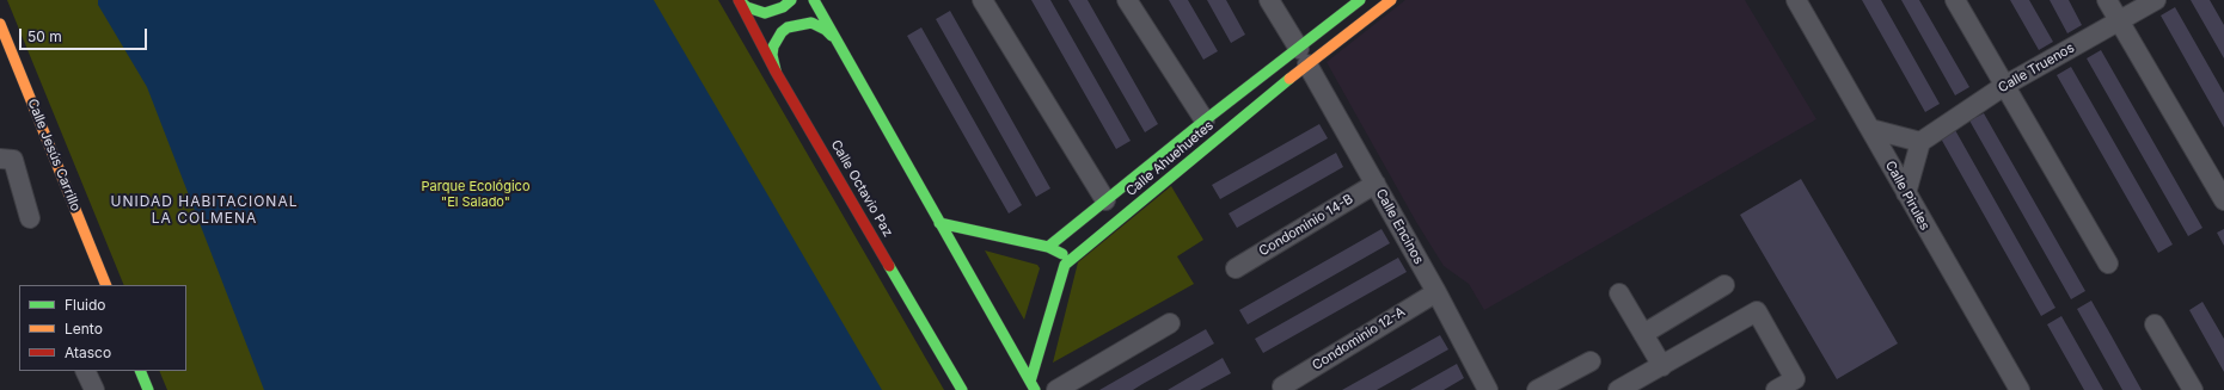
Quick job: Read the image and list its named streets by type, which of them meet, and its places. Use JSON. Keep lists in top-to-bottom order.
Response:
{
  "streets": {
    "street": [
      "Calle Truenos",
      "Calle Jesús Carrillo",
      "Calle Ahuehuetes",
      "Calle Octavio Paz",
      "Calle Pirules",
      "Condominio 14-B",
      "Calle Encinos",
      "Condominio 12-A"
    ]
  },
  "crossings": [
    ["Calle Ahuehuetes", "Calle Encinos"],
    ["Condominio 14-B", "Calle Encinos"],
    ["Calle Encinos", "Condominio 12-A"]
  ],
  "districts": ["UNIDAD HABITACIONAL LA COLMENA"],
  "parks": ["Parque Ecológico \"El Salado\""],
  "legend": ["Fluido", "Lento", "Atasco"],
  "scale_bar": "50 m"
}
